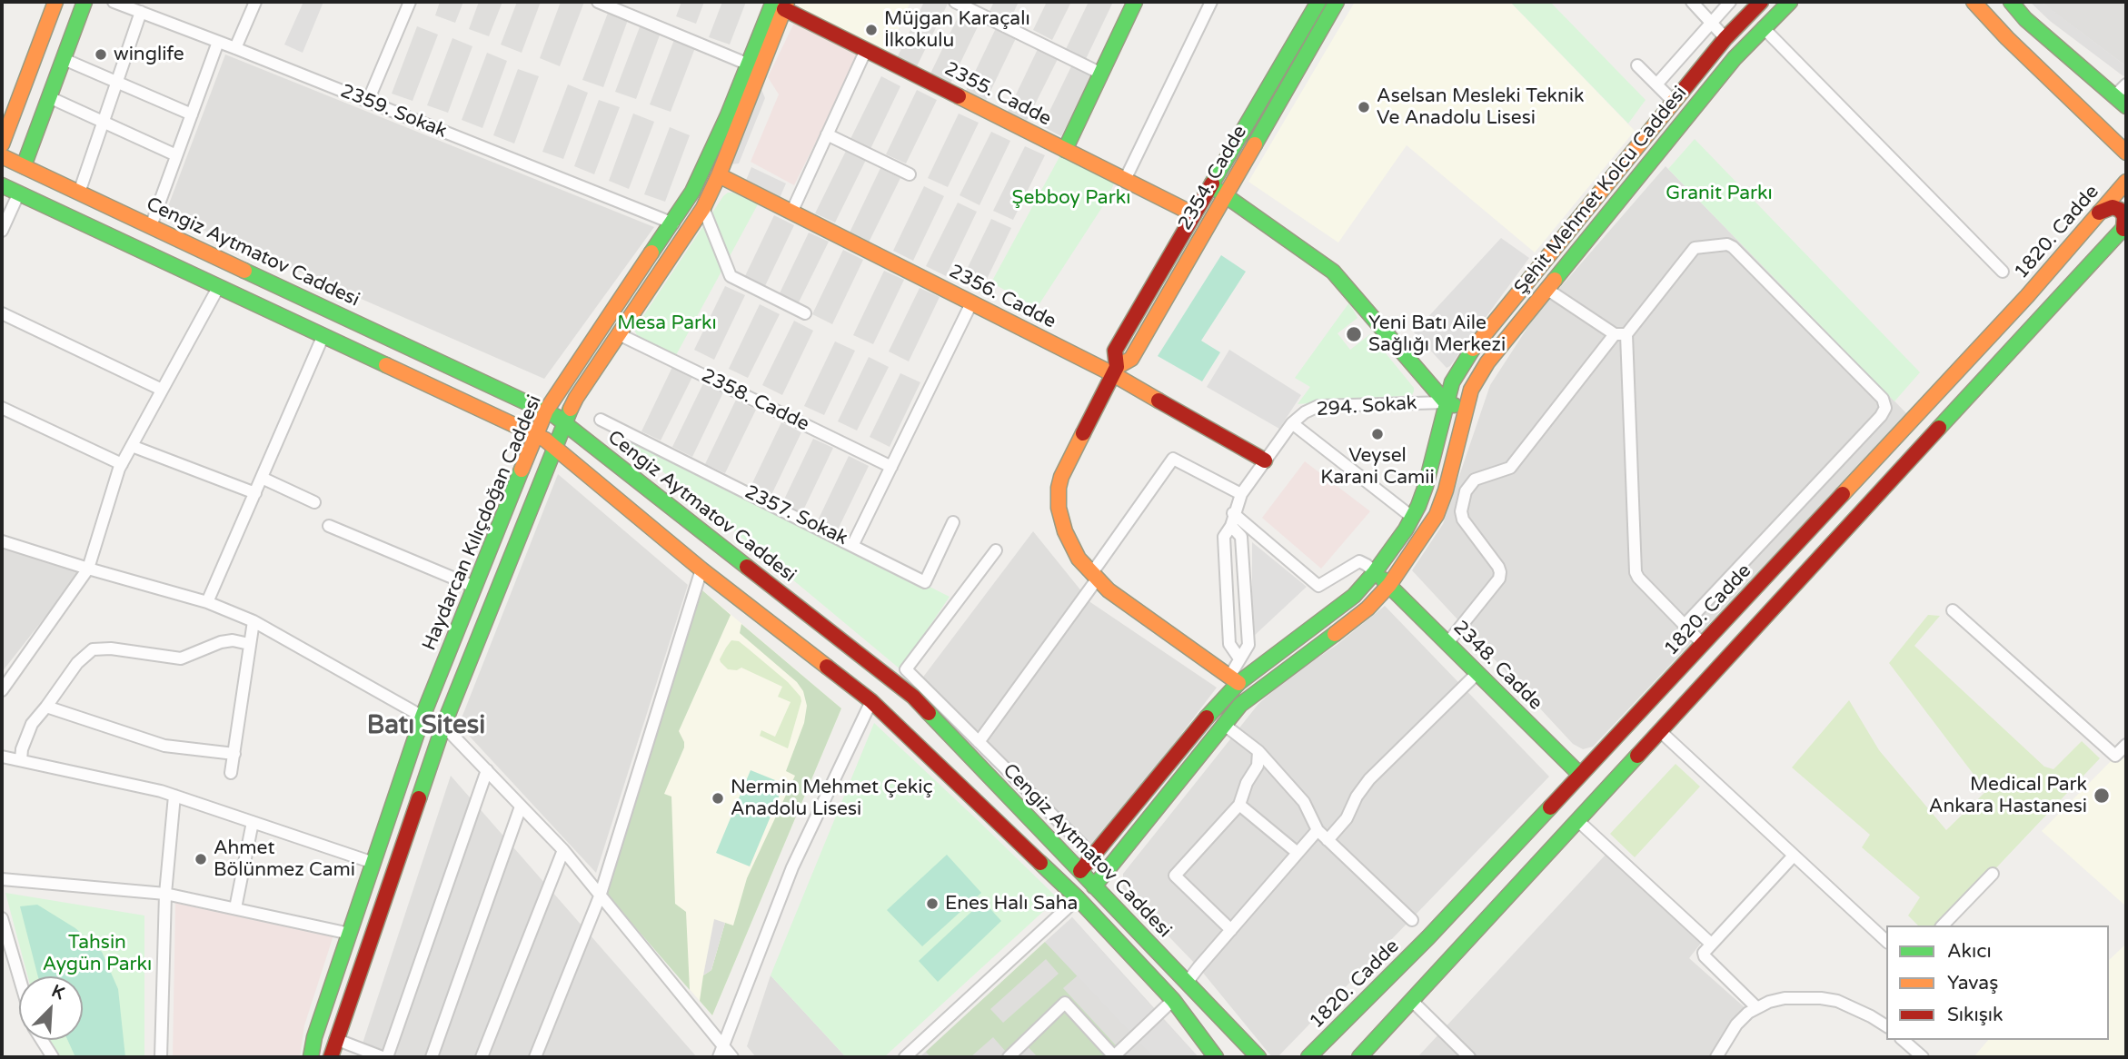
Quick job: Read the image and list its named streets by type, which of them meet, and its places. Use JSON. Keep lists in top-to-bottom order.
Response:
{
  "streets": {
    "main road": [
      "2355. Cadde",
      "2354. Cadde",
      "Şehit Mehmet Kolcu Caddesi",
      "1820. Cadde",
      "Cengiz Aytmatov Caddesi",
      "2356. Cadde",
      "Haydarcan Kılıçdoğan Caddesi",
      "2348. Cadde"
    ],
    "street": [
      "2359. Sokak",
      "2358. Cadde",
      "294. Sokak",
      "2357. Sokak"
    ]
  },
  "crossings": [
    ["2355. Cadde", "2354. Cadde"],
    ["2355. Cadde", "Haydarcan Kılıçdoğan Caddesi"],
    ["2359. Sokak", "Haydarcan Kılıçdoğan Caddesi"],
    ["2354. Cadde", "Şehit Mehmet Kolcu Caddesi"],
    ["2354. Cadde", "2356. Cadde"],
    ["Şehit Mehmet Kolcu Caddesi", "Cengiz Aytmatov Caddesi"],
    ["Şehit Mehmet Kolcu Caddesi", "294. Sokak"],
    ["Şehit Mehmet Kolcu Caddesi", "2348. Cadde"],
    ["1820. Cadde", "2348. Cadde"],
    ["Cengiz Aytmatov Caddesi", "Haydarcan Kılıçdoğan Caddesi"],
    ["2356. Cadde", "294. Sokak"],
    ["2356. Cadde", "2357. Sokak"],
    ["2356. Cadde", "Haydarcan Kılıçdoğan Caddesi"],
    ["2358. Cadde", "2357. Sokak"],
    ["2358. Cadde", "Haydarcan Kılıçdoğan Caddesi"]
  ],
  "districts": ["Batı Sitesi"],
  "parks": [
    "Granit Parkı",
    "Şebboy Parkı",
    "Mesa Parkı",
    "Tahsin Aygün Parkı"
  ],
  "places": [
    "Müjgan Karaçalı İlkokulu",
    "winglife",
    "Aselsan Mesleki Teknik Ve Anadolu Lisesi",
    "Yeni Batı Aile Sağlığı Merkezi",
    "Veysel Karani Camii",
    "Medical Park Ankara Hastanesi",
    "Nermin Mehmet Çekiç Anadolu Lisesi",
    "Ahmet Bölünmez Cami",
    "Enes Halı Saha"
  ],
  "legend": ["Akıcı", "Yavaş", "Sıkışık"],
  "north": "top right"
}
